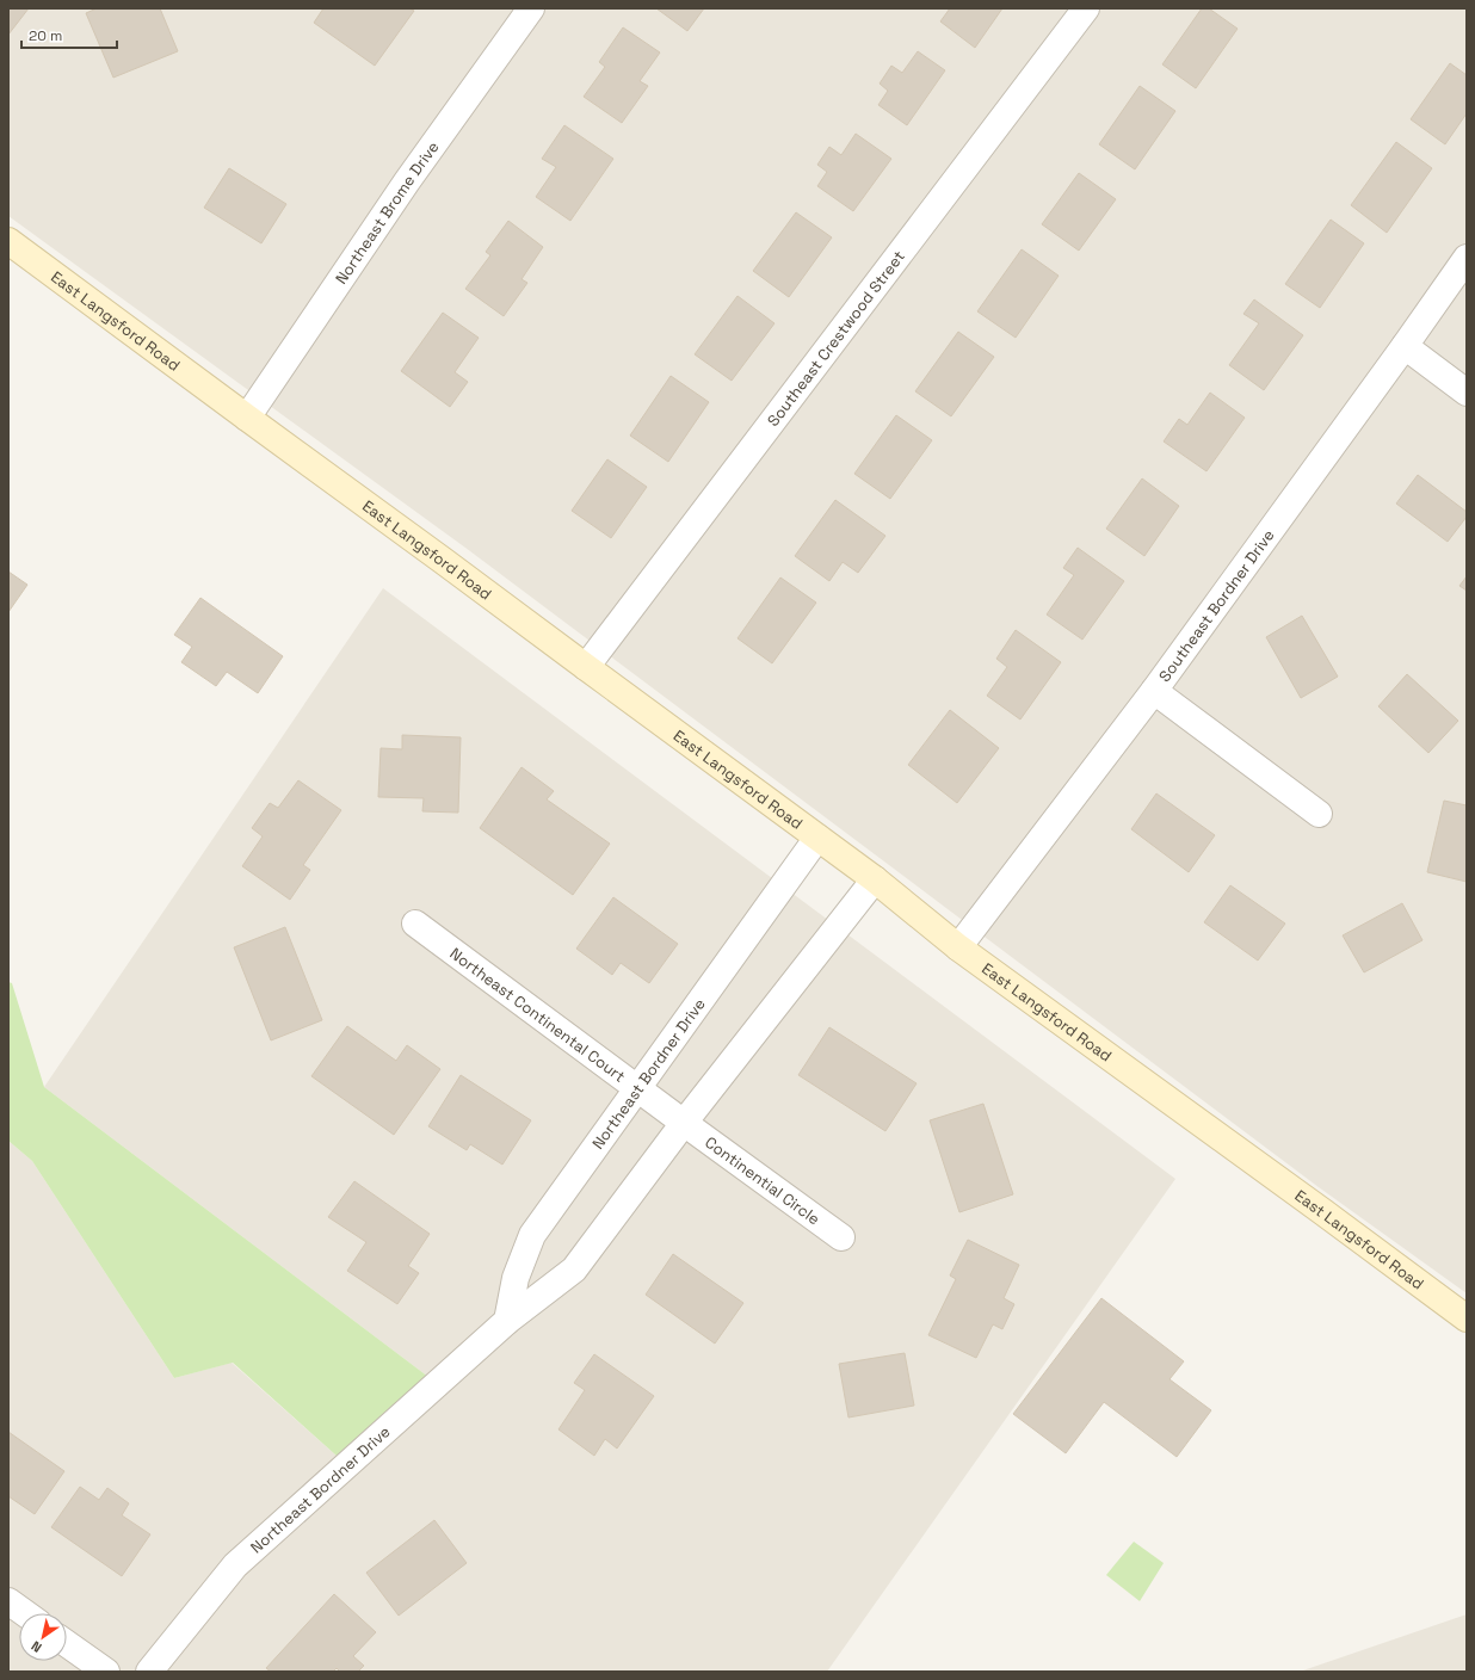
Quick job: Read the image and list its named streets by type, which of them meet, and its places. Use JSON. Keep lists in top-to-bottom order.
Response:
{
  "streets": {
    "street": [
      "Northeast Brome Drive",
      "East Langsford Road",
      "Southeast Crestwood Street",
      "Southeast Bordner Drive",
      "Northeast Continental Court",
      "Northeast Bordner Drive",
      "Continential Circle"
    ]
  },
  "crossings": [
    ["Northeast Brome Drive", "East Langsford Road"],
    ["East Langsford Road", "Southeast Crestwood Street"],
    ["East Langsford Road", "Southeast Bordner Drive"],
    ["East Langsford Road", "Northeast Bordner Drive"],
    ["Northeast Continental Court", "Northeast Bordner Drive"],
    ["Northeast Continental Court", "Continential Circle"],
    ["Northeast Bordner Drive", "Continential Circle"]
  ],
  "scale_bar": "20 m",
  "north": "bottom left"
}
